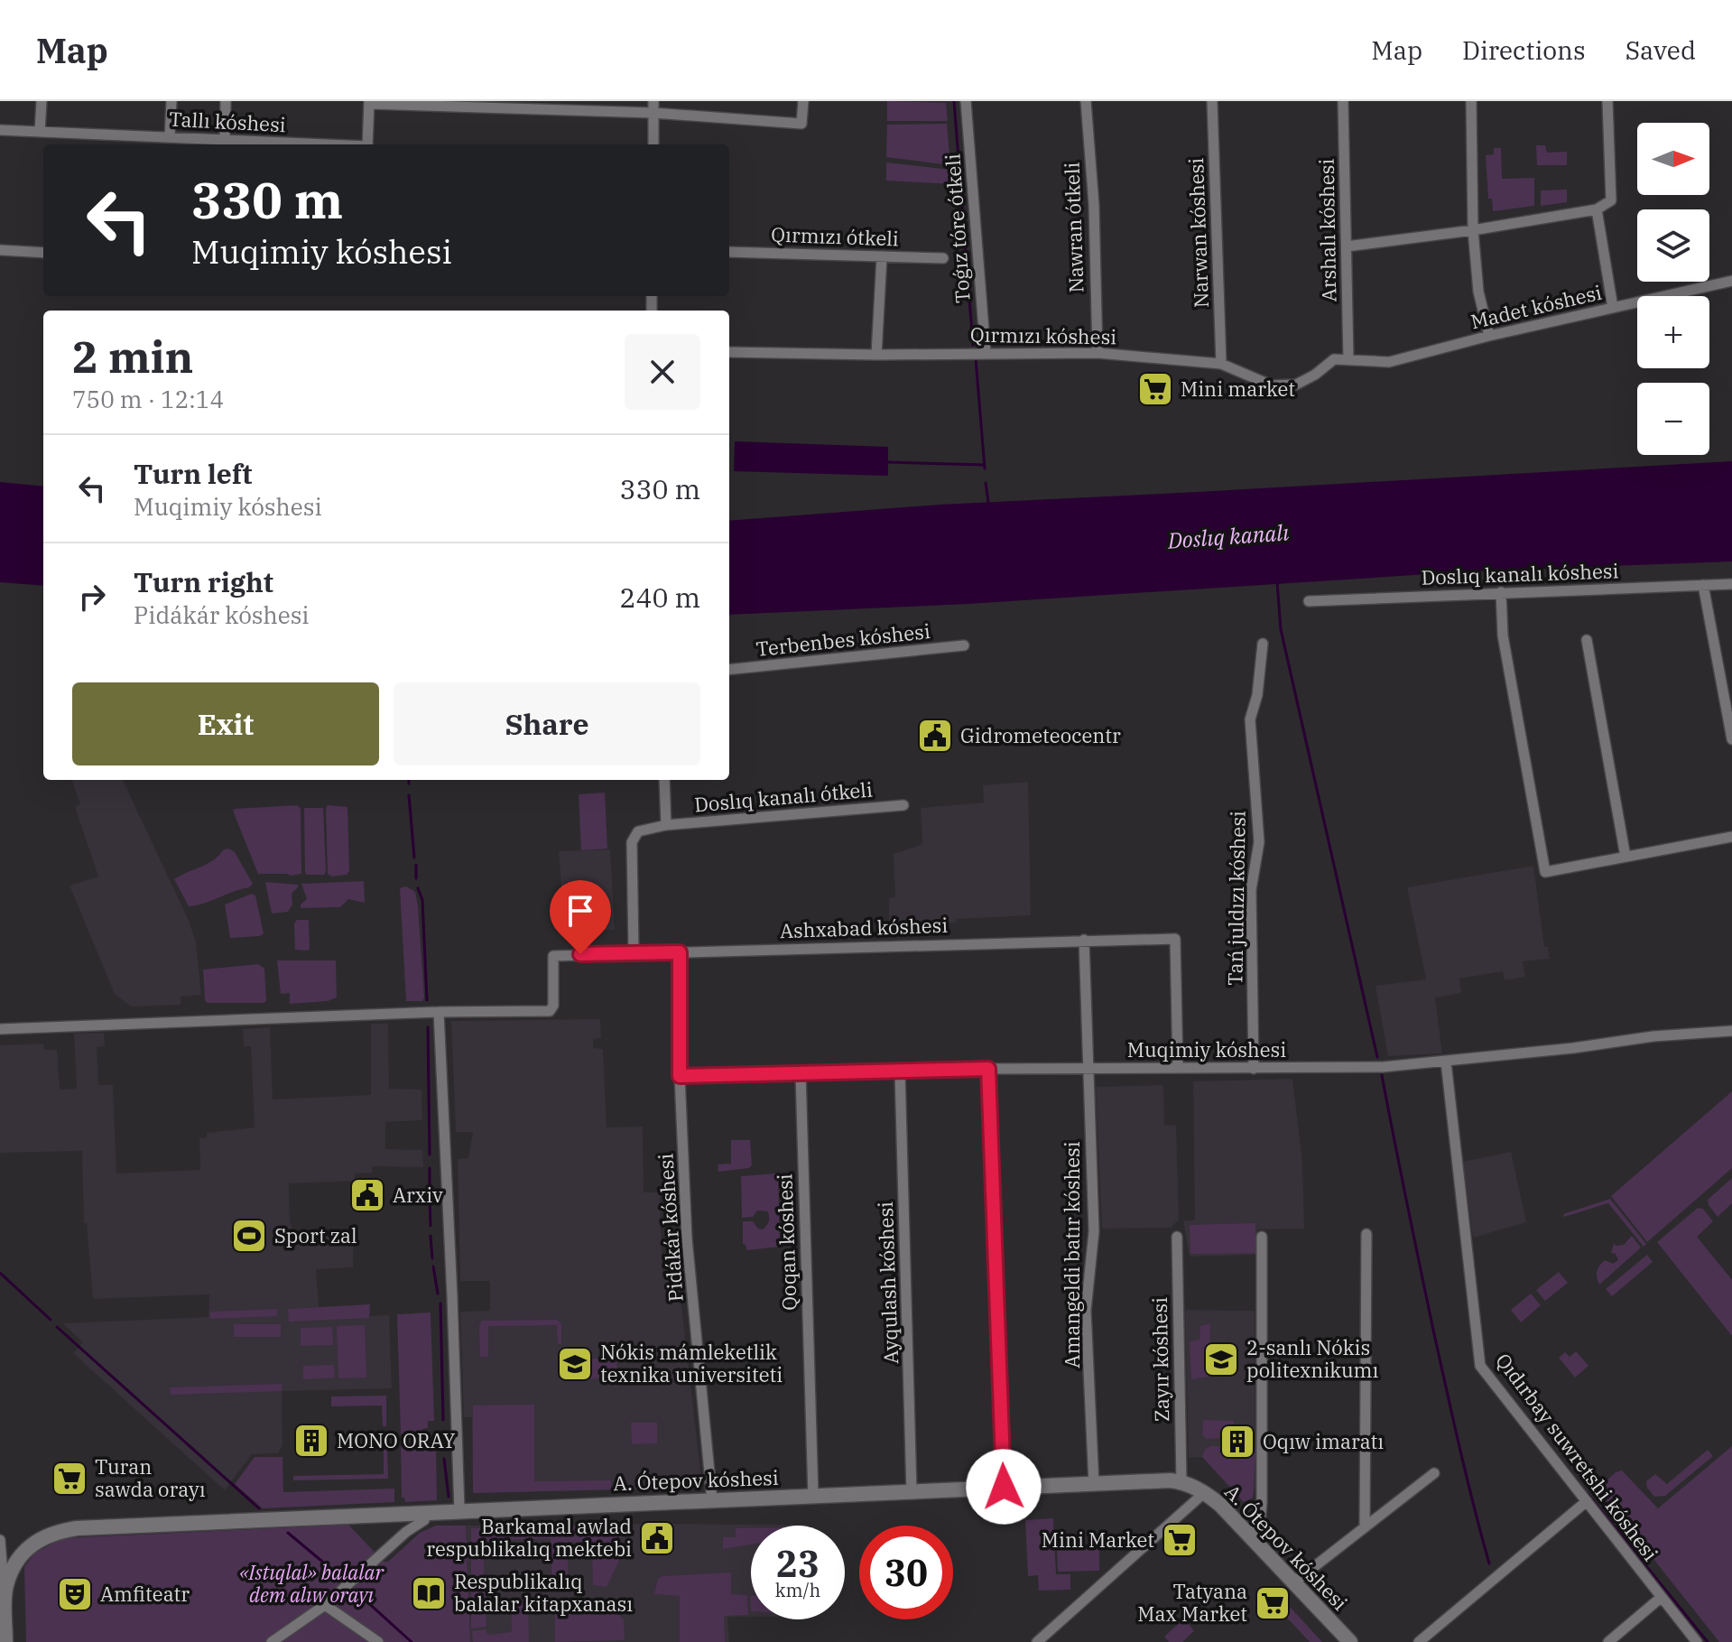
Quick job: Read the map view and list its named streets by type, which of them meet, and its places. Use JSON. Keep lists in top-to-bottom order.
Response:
{
  "streets": {
    "main road": ["A. Ótepov kóshesi"],
    "street": [
      "Tallı kóshesi",
      "Nawran ótkeli",
      "Toǵız tóre ótkeli",
      "Arshalı kóshesi",
      "Narwan kóshesi",
      "Qırmızı ótkeli",
      "Madet kóshesi",
      "Qırmızı kóshesi",
      "Doslıq kanalı kóshesi",
      "Terbenbes kóshesi",
      "Doslıq kanalı ótkeli",
      "Tań juldızı kóshesi",
      "Ashxabad kóshesi",
      "Muqimiy kóshesi",
      "Pidákár kóshesi",
      "Qoqan kóshesi",
      "Amangeldi batır kóshesi",
      "Ayqulash kóshesi",
      "Zayır kóshesi",
      "Qıdırbay suwretshi kóshesi"
    ]
  },
  "crossings": [
    ["Nawran ótkeli", "Qırmızı kóshesi"],
    ["Toǵız tóre ótkeli", "Qırmızı kóshesi"],
    ["Arshalı kóshesi", "Madet kóshesi"],
    ["Arshalı kóshesi", "Qırmızı kóshesi"],
    ["Narwan kóshesi", "Qırmızı kóshesi"],
    ["Madet kóshesi", "Qırmızı kóshesi"],
    ["Tań juldızı kóshesi", "Muqimiy kóshesi"],
    ["Ashxabad kóshesi", "Muqimiy kóshesi"],
    ["Ashxabad kóshesi", "Pidákár kóshesi"],
    ["Ashxabad kóshesi", "Amangeldi batır kóshesi"],
    ["Muqimiy kóshesi", "Pidákár kóshesi"],
    ["Muqimiy kóshesi", "Qoqan kóshesi"],
    ["Muqimiy kóshesi", "Amangeldi batır kóshesi"],
    ["Muqimiy kóshesi", "Ayqulash kóshesi"],
    ["Muqimiy kóshesi", "Qıdırbay suwretshi kóshesi"],
    ["Pidákár kóshesi", "A. Ótepov kóshesi"],
    ["Qoqan kóshesi", "A. Ótepov kóshesi"],
    ["Amangeldi batır kóshesi", "A. Ótepov kóshesi"],
    ["Ayqulash kóshesi", "A. Ótepov kóshesi"],
    ["Zayır kóshesi", "A. Ótepov kóshesi"]
  ],
  "water": ["Doslıq kanalı"],
  "parks": ["«Istıqlal» balalar dem alıw orayı"],
  "places": {
    "supermarket": [
      "Mini market",
      "Turan sawda orayı",
      "Mini Market",
      "Tatyana Max Market"
    ],
    "public building": ["Gidrometeocentr", "Arxiv", "Barkamal awlad respublikalıq mektebi"],
    "sports": ["Sport zal"],
    "school or university": ["2-sanlı Nókis politexnikumı", "Nókis mámleketlik texnika universiteti"],
    "building": ["MONO ORAY", "Oqıw imaratı"],
    "library": ["Respublikalıq balalar kitapxanası"],
    "theatre": ["Amfiteatr"]
  },
  "north": "right",
  "page": {
    "header": "Map",
    "nav": ["Map", "Directions", "Saved"],
    "map_buttons": ["+", "−"],
    "turn": ["330 m", "Muqimiy kóshesi"],
    "heading": ["2 min", "750 m · 12:14"],
    "list": [
      {
        "name": "Turn left",
        "note": "Muqimiy kóshesi",
        "value": "330 m"
      },
      {
        "name": "Turn right",
        "note": "Pidákár kóshesi",
        "value": "240 m"
      }
    ],
    "buttons": ["Exit", "Share"],
    "speed": "23 km/h",
    "limit": "30"
  }
}
